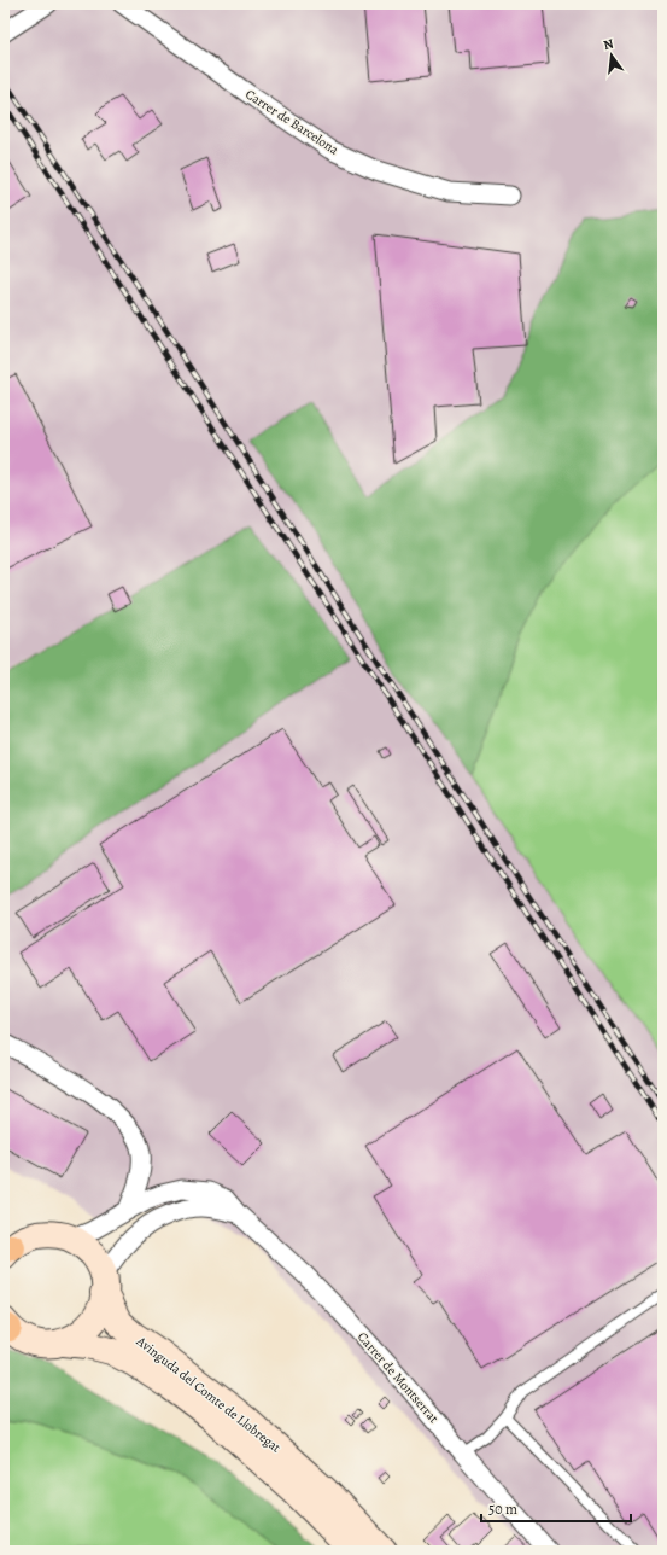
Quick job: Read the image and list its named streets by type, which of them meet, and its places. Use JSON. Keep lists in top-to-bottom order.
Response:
{
  "streets": {
    "main road": ["Avinguda del Comte de Llobregat"],
    "street": ["Carrer de Barcelona", "Carrer de Montserrat"]
  },
  "crossings": [
    ["Carrer de Montserrat", "Avinguda del Comte de Llobregat"]
  ],
  "scale_bar": "50 m",
  "north": "top"
}
